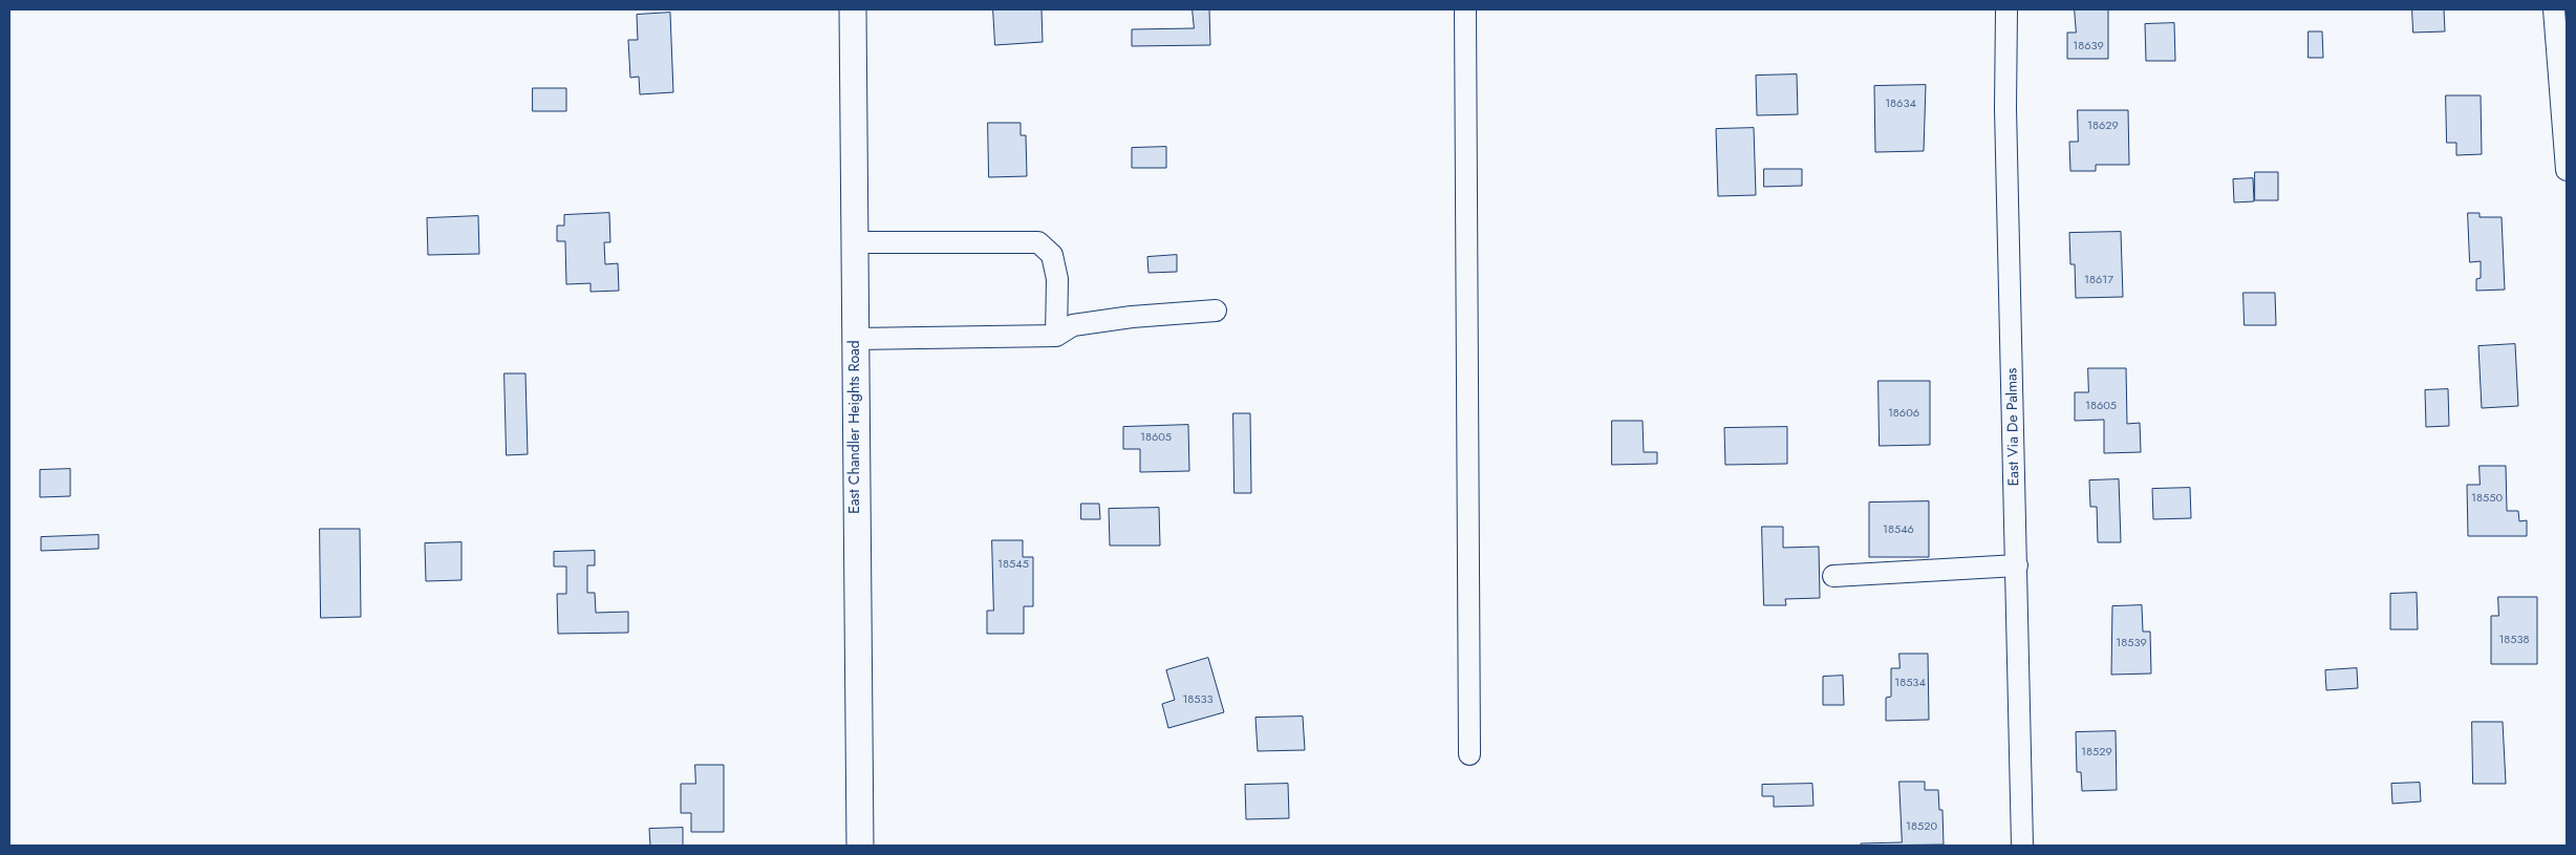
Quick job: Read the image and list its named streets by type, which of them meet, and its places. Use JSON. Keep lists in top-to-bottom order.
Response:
{
  "streets": {
    "main road": ["East Chandler Heights Road"],
    "street": ["East Via De Palmas"]
  },
  "house_numbers": [
    "18639",
    "18634",
    "18629",
    "18617",
    "18605",
    "18606",
    "18605",
    "18550",
    "18546",
    "18545",
    "18538",
    "18539",
    "18534",
    "18533",
    "18529",
    "18520"
  ]
}
